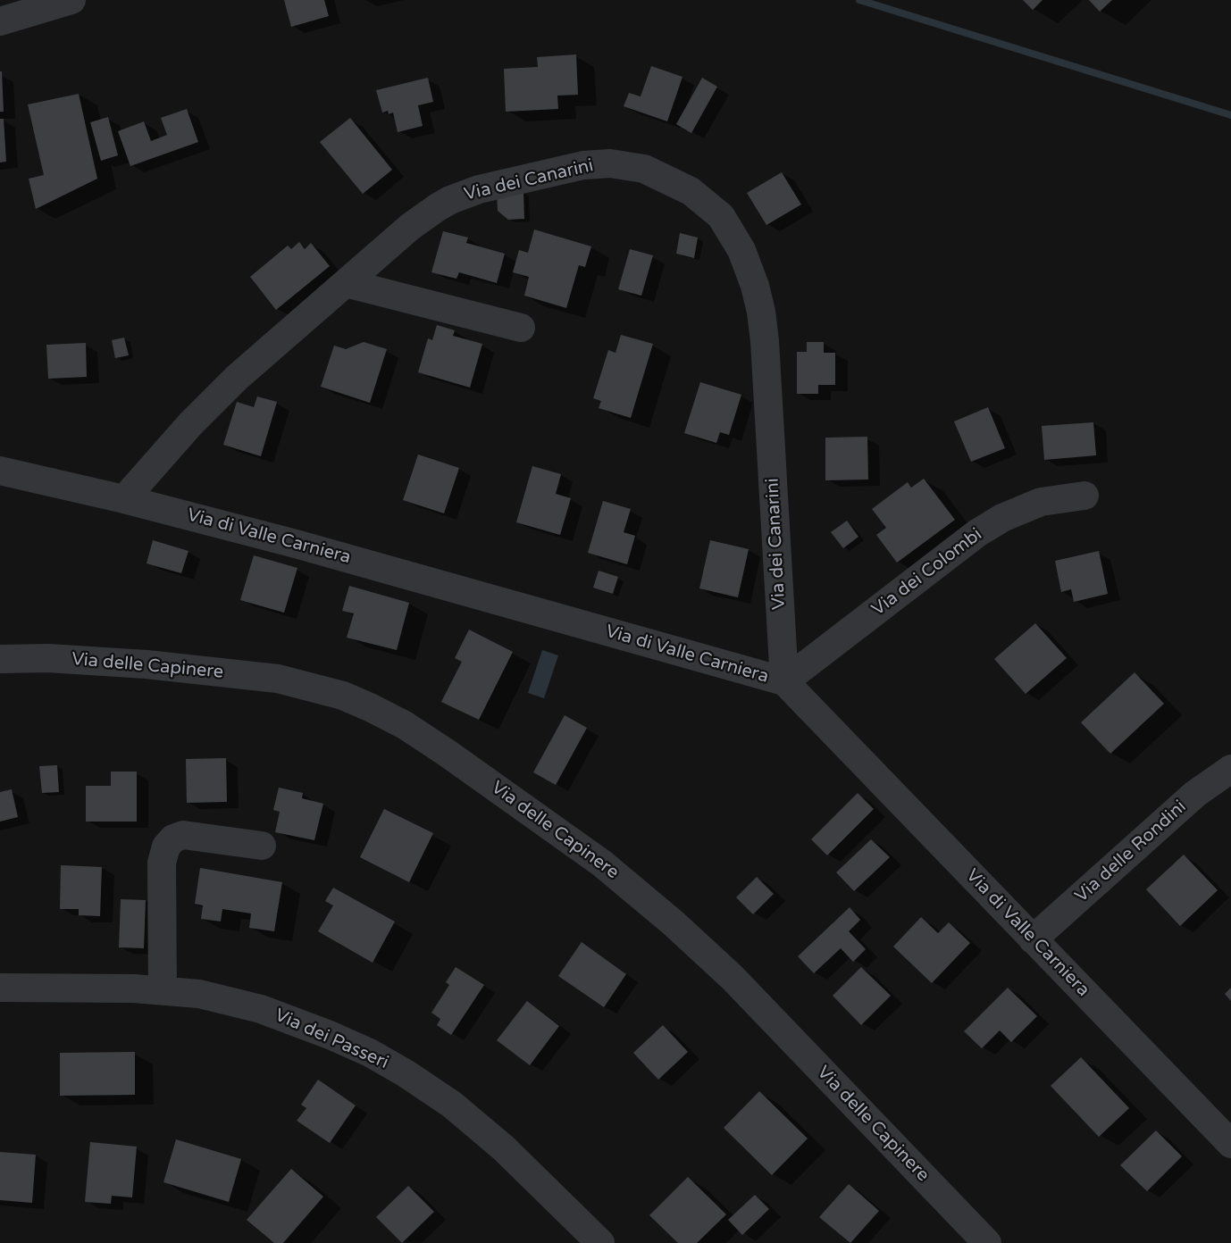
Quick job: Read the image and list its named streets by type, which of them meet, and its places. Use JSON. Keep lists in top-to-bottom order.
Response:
{
  "streets": {
    "street": [
      "Via dei Canarini",
      "Via di Valle Carniera",
      "Via dei Colombi",
      "Via delle Capinere",
      "Via delle Rondini",
      "Via dei Passeri"
    ]
  },
  "crossings": [
    ["Via dei Canarini", "Via di Valle Carniera"],
    ["Via dei Canarini", "Via dei Colombi"],
    ["Via di Valle Carniera", "Via dei Colombi"],
    ["Via di Valle Carniera", "Via delle Rondini"]
  ]
}
